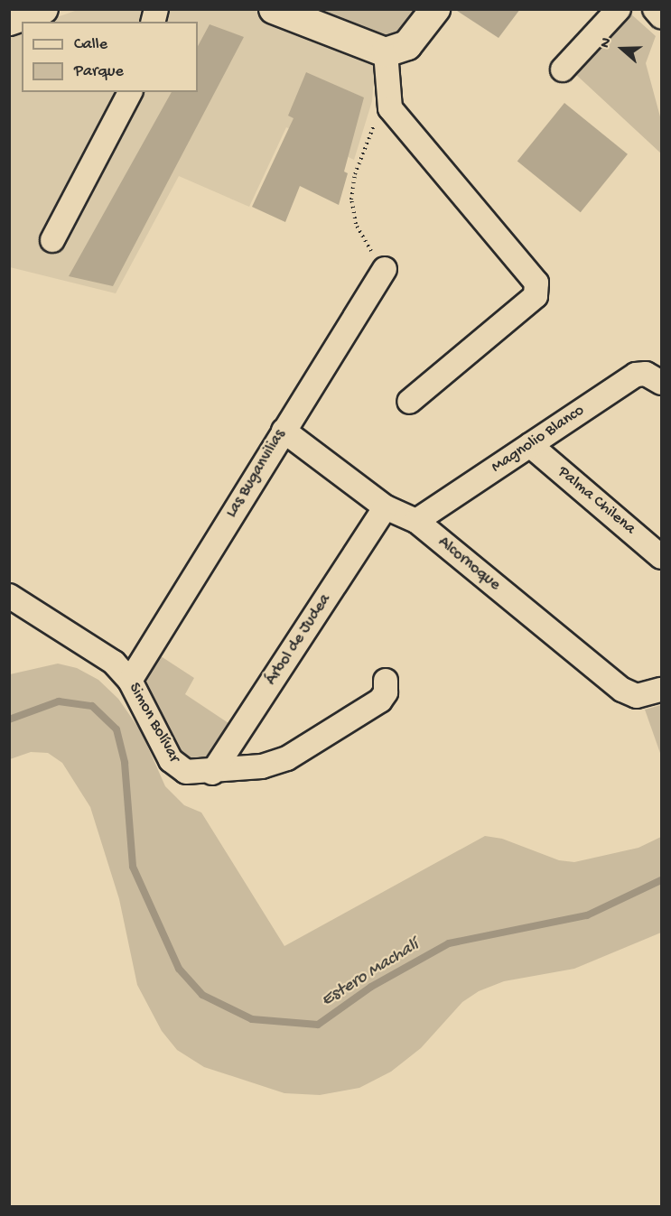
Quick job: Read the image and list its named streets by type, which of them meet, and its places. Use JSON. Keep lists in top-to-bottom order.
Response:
{
  "streets": {
    "street": [
      "Magnolio Blanco",
      "Las Buganvilias",
      "Palma Chilena",
      "Alcornoque",
      "Árbol de Judea",
      "Simon Bolívar"
    ]
  },
  "crossings": [
    ["Magnolio Blanco", "Palma Chilena"],
    ["Magnolio Blanco", "Alcornoque"],
    ["Las Buganvilias", "Alcornoque"],
    ["Las Buganvilias", "Simon Bolívar"],
    ["Alcornoque", "Árbol de Judea"],
    ["Árbol de Judea", "Simon Bolívar"]
  ],
  "water": ["Estero Machalí"],
  "legend": ["Calle", "Parque"],
  "north": "left"
}
